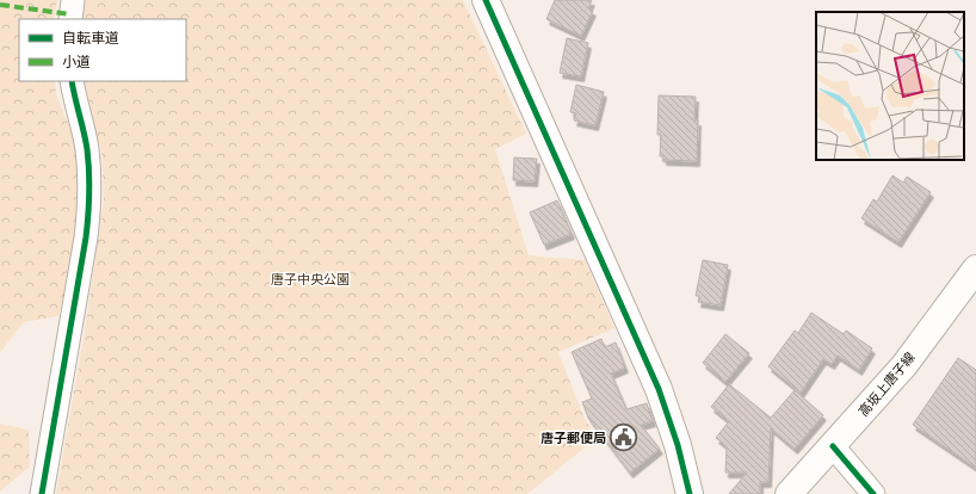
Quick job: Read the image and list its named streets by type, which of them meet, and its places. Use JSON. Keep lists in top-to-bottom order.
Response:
{
  "streets": {
    "street": ["高坂上唐子線"]
  },
  "parks": ["唐子中央公園"],
  "places": {
    "public building": ["唐子郵便局"]
  },
  "legend": ["自転車道", "小道"]
}
